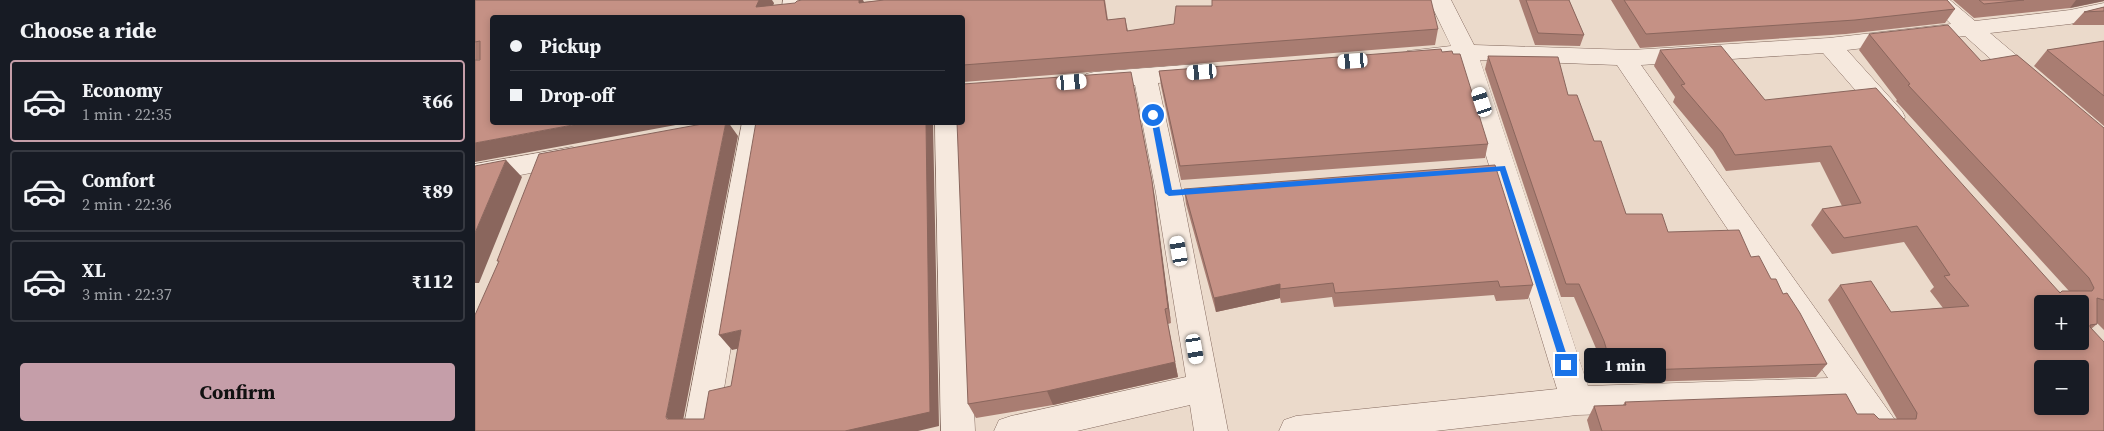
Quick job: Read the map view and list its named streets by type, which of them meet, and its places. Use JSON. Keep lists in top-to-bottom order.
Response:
{
  "page": {
    "heading": "Choose a ride",
    "banner": ["Pickup", "Drop-off"],
    "list": [
      {
        "name": "Economy",
        "note": "1 min · 22:35",
        "value": "₹66"
      },
      {
        "name": "Comfort",
        "note": "2 min · 22:36",
        "value": "₹89"
      },
      {
        "name": "XL",
        "note": "3 min · 22:37",
        "value": "₹112"
      }
    ],
    "map_buttons": ["+", "−"],
    "bubble": "1 min",
    "buttons": "Confirm"
  }
}
